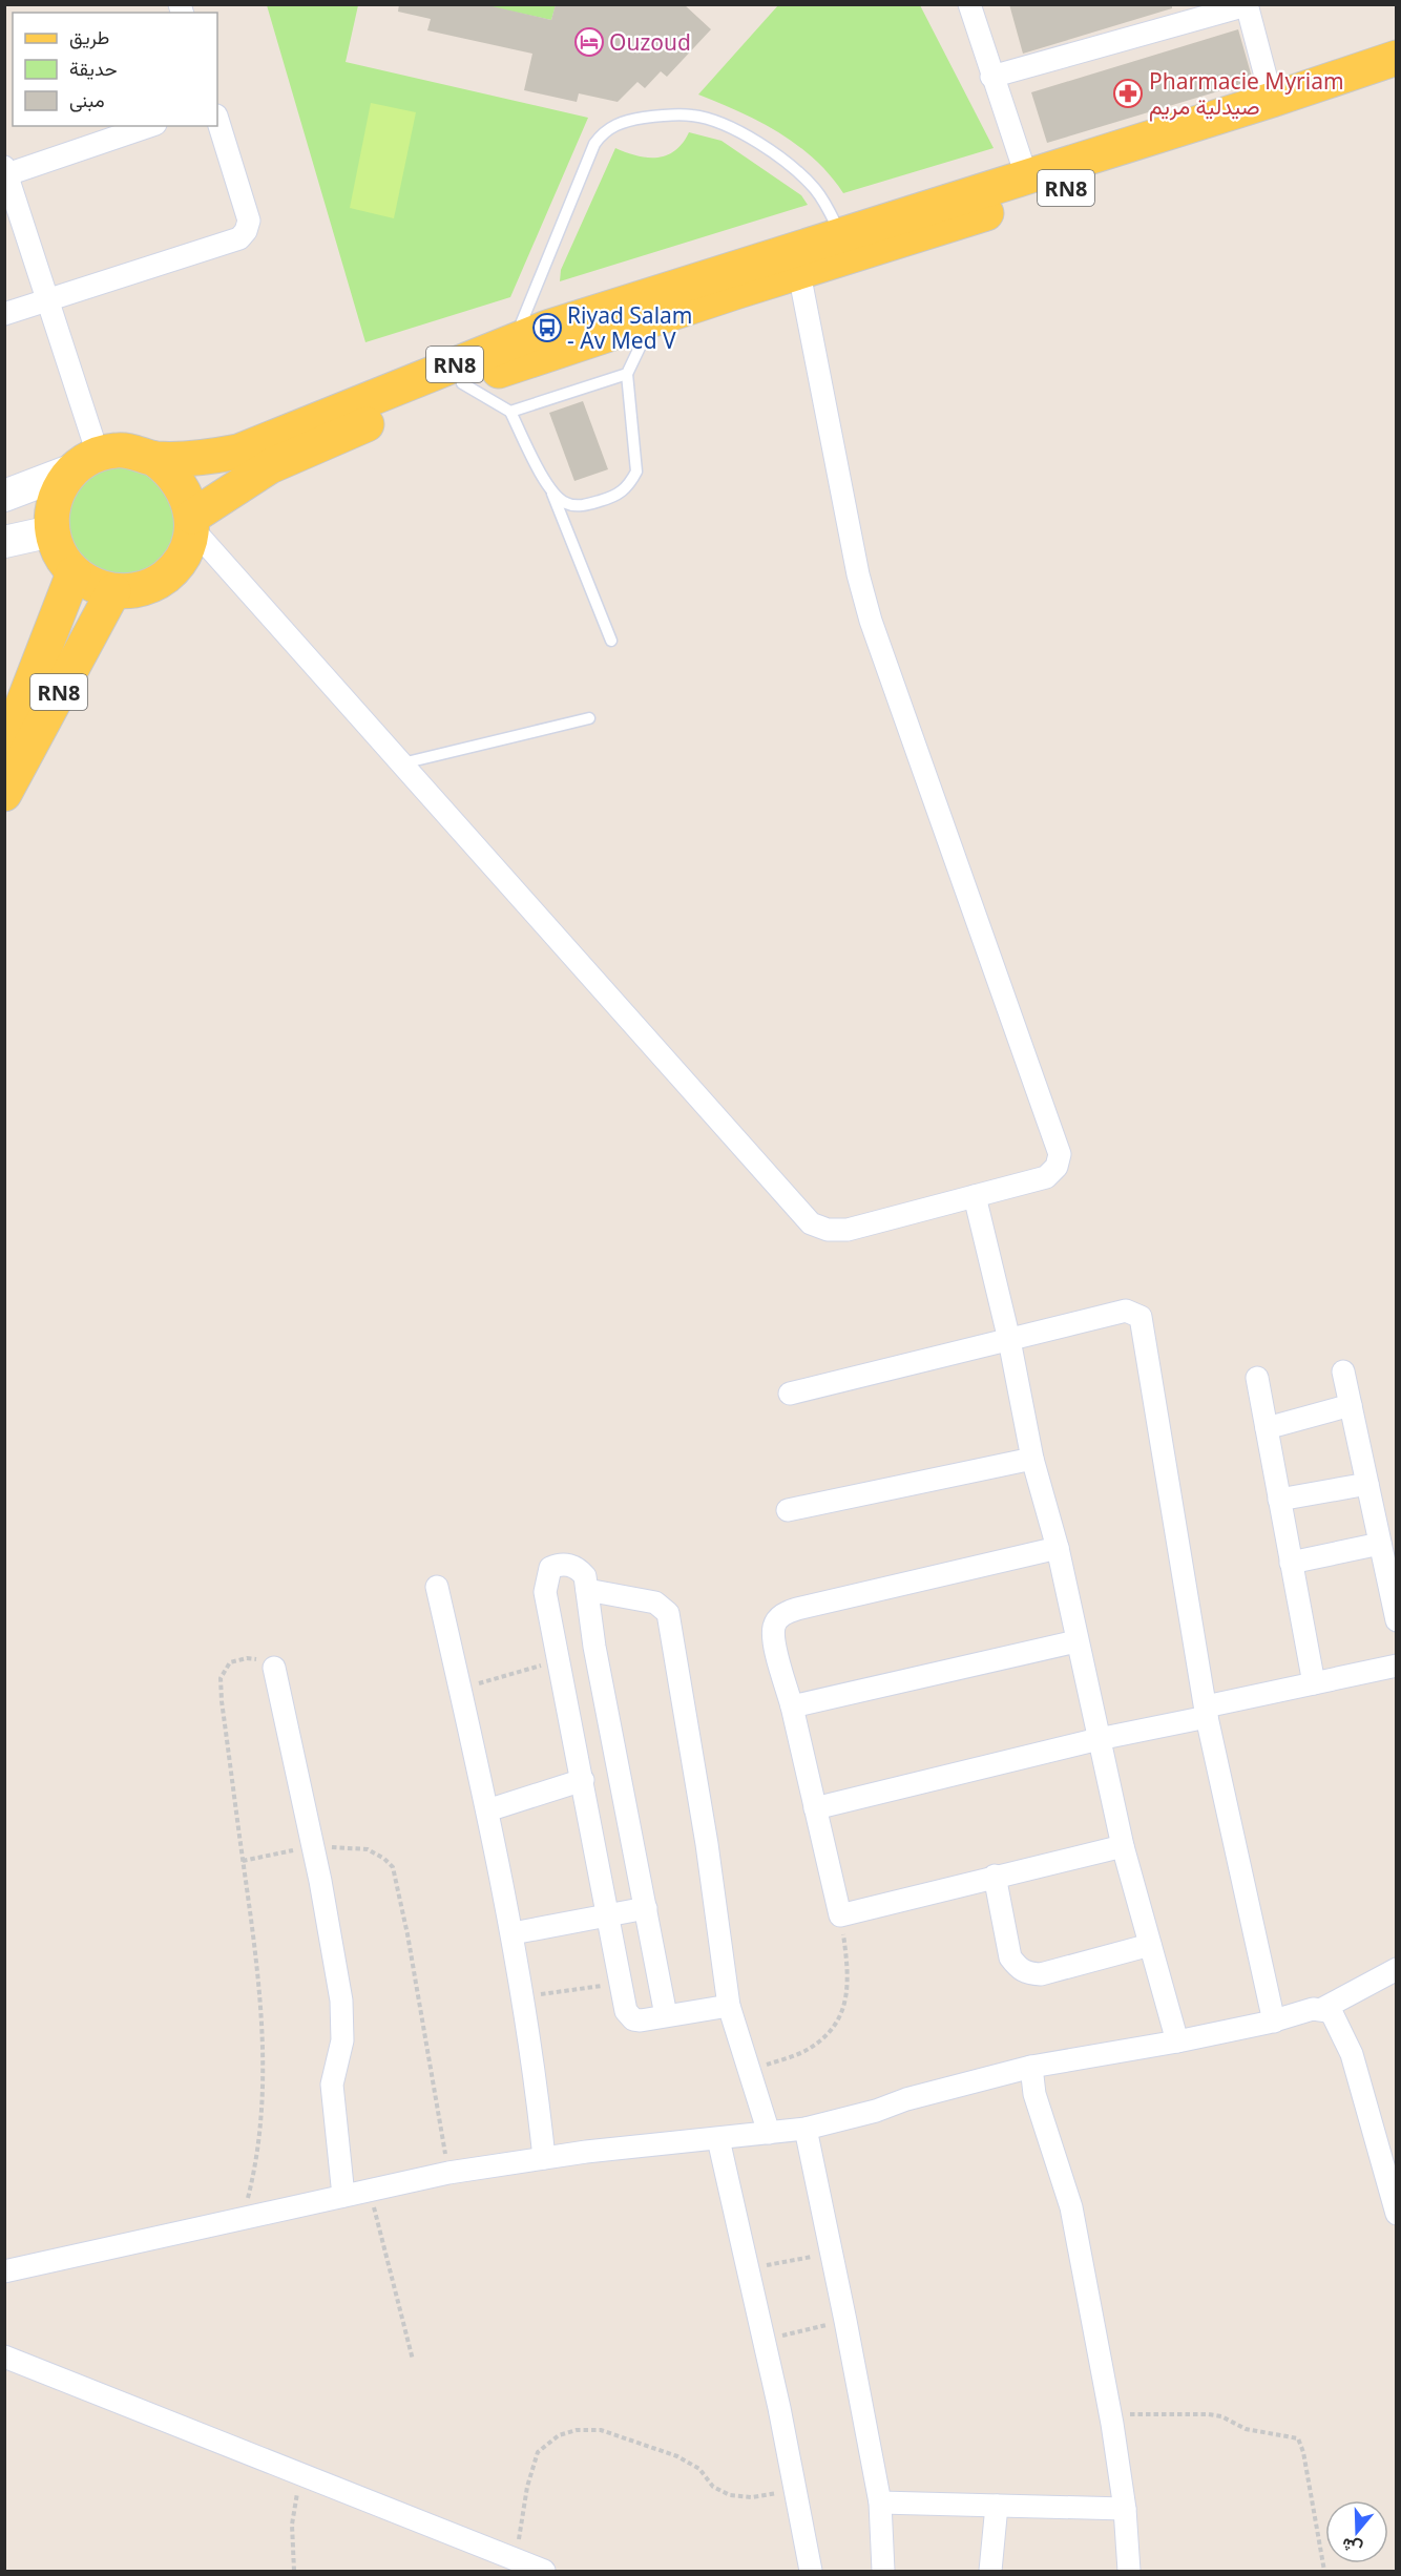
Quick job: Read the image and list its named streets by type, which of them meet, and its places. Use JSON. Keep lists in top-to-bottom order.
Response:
{
  "streets": {
    "main road": ["RN8"]
  },
  "places": {
    "hotel": ["Ouzoud"],
    "pharmacy": ["Pharmacie Myriam صيدلية مريم"],
    "bus stop": ["Riyad Salam - Av Med V"]
  },
  "legend": ["طريق", "حديقة", "مبنى"],
  "north": "bottom"
}
